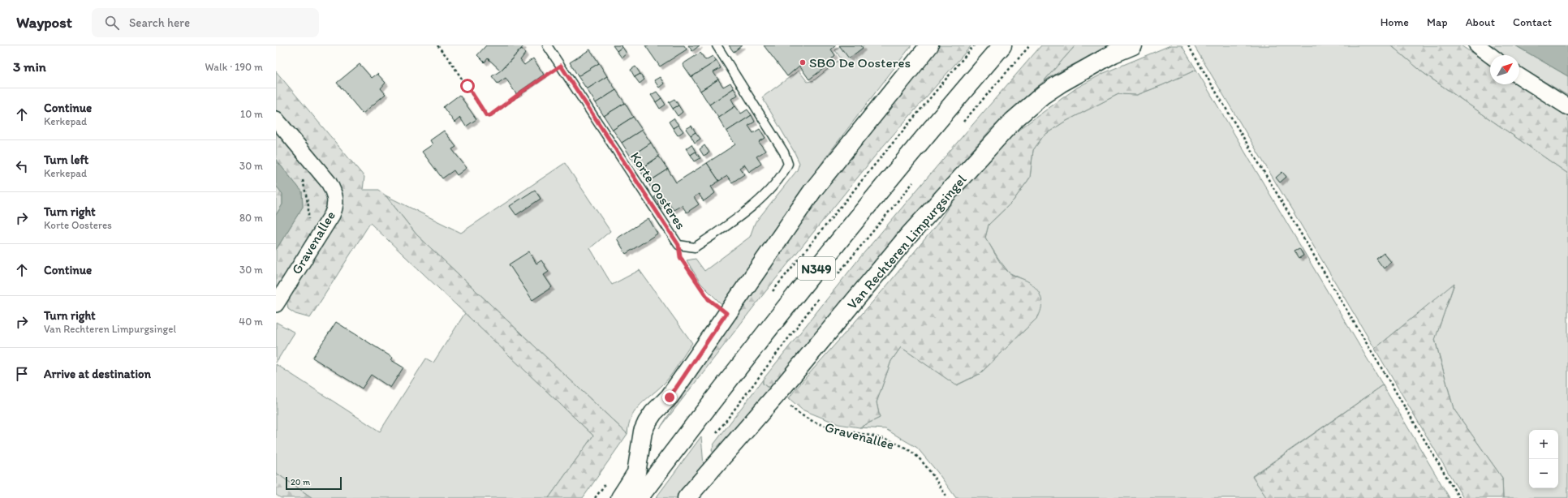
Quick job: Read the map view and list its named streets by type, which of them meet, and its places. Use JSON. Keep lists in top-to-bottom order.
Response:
{
  "streets": {
    "main road": ["Van Rechteren Limpurgsingel", "N349"],
    "street": ["Gravenallee"],
    "lane": ["Korte Oosteres"]
  },
  "crossings": [
    ["Van Rechteren Limpurgsingel", "Gravenallee"]
  ],
  "places": ["SBO De Oosteres"],
  "scale_bar": "20 m",
  "north": "top right",
  "page": {
    "header": "Waypost",
    "search": "Search here",
    "nav": [
      "Home",
      "Map",
      "About",
      "Contact"
    ],
    "heading": ["3 min", "Walk · 190 m"],
    "list": [
      ["Continue", "Kerkepad", "10 m"],
      ["Turn left", "Kerkepad", "30 m"],
      ["Turn right", "Korte Oosteres", "80 m"],
      ["Continue", "30 m"],
      ["Turn right", "Van Rechteren Limpurgsingel", "40 m"],
      "Arrive at destination"
    ],
    "map_buttons": ["+", "−"],
    "scale": "20 m"
  }
}
